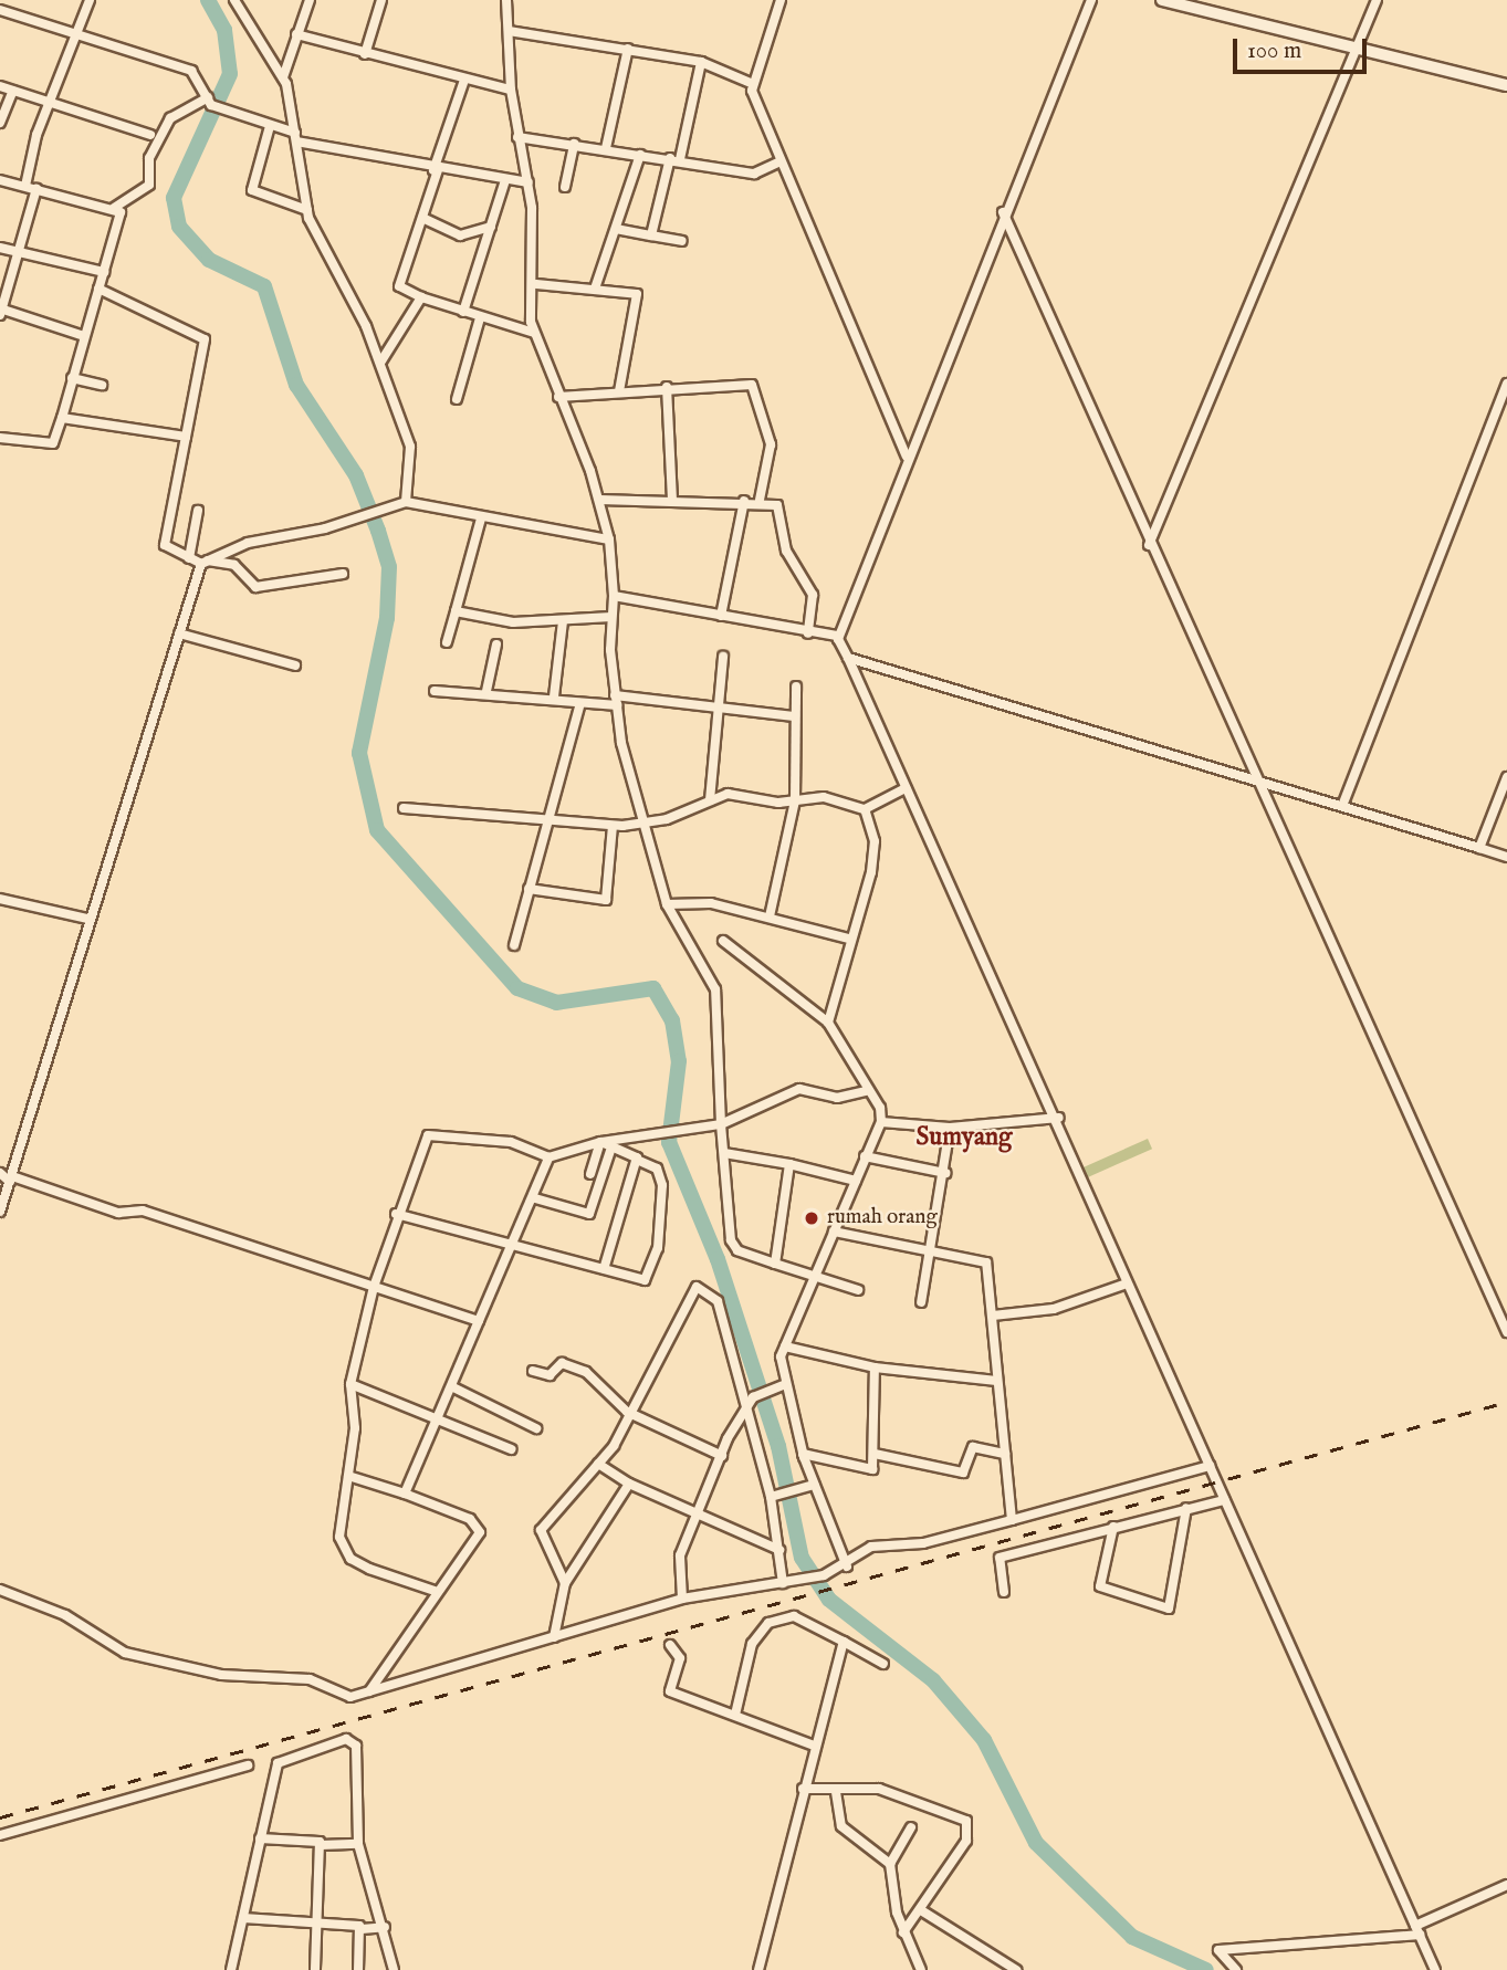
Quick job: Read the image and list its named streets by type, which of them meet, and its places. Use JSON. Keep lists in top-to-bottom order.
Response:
{
  "districts": ["Sumyang"],
  "places": ["rumah orang"],
  "scale_bar": "100 m"
}
